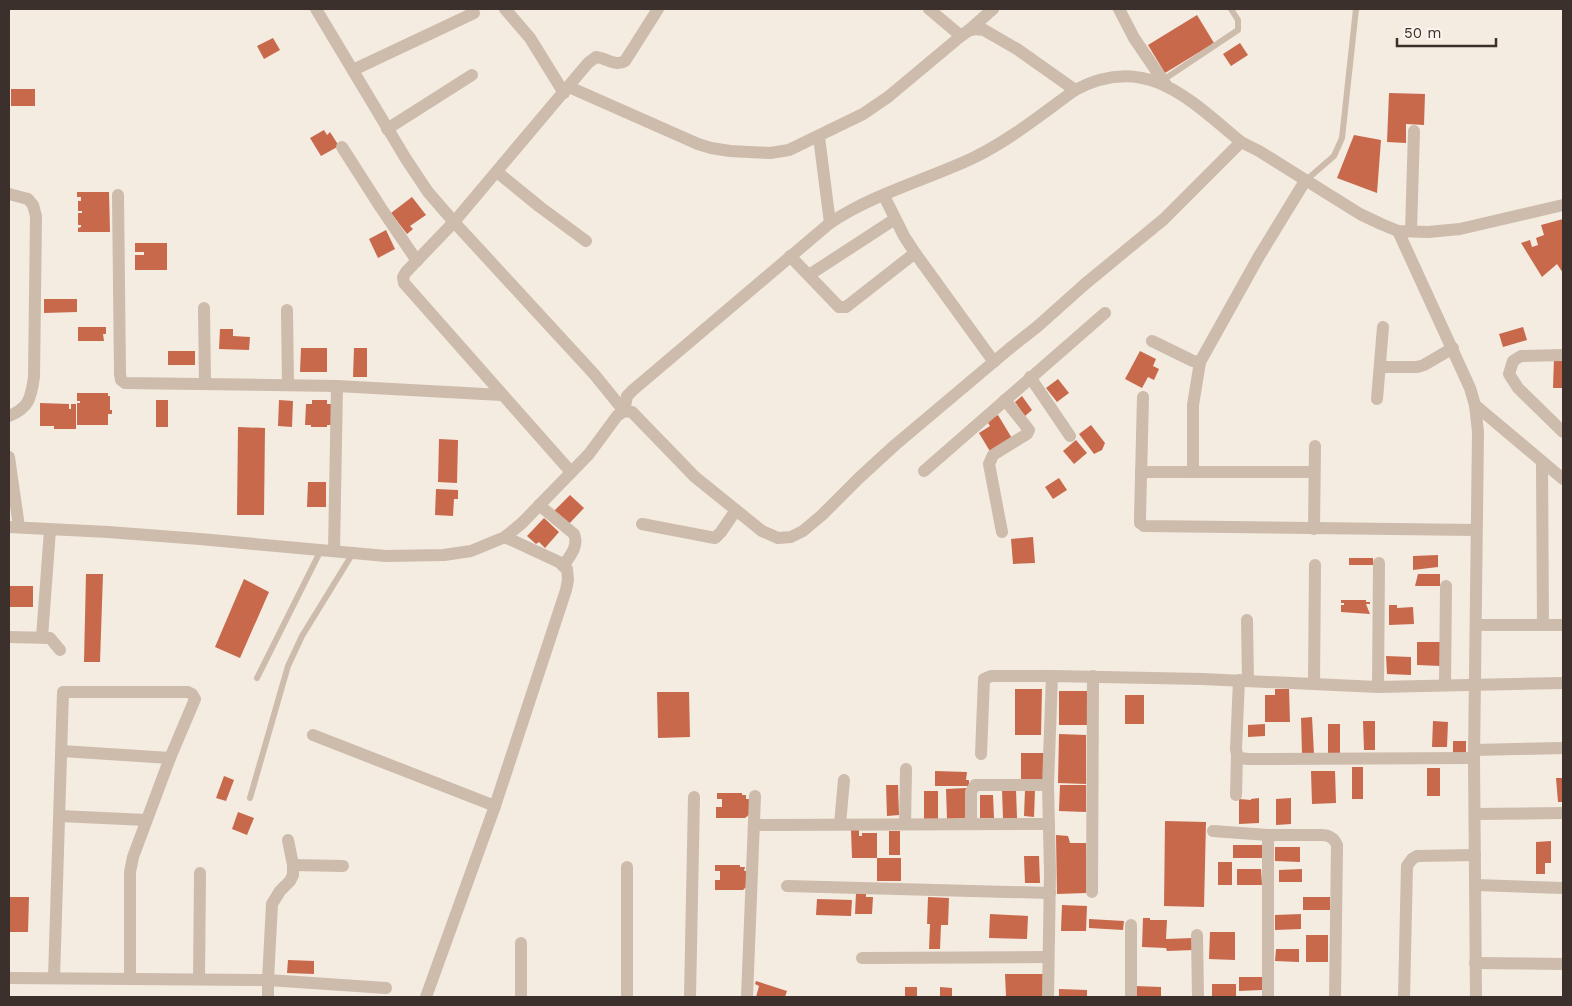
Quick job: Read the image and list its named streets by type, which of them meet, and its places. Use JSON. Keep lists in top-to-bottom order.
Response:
{
  "scale_bar": "50 m"
}
